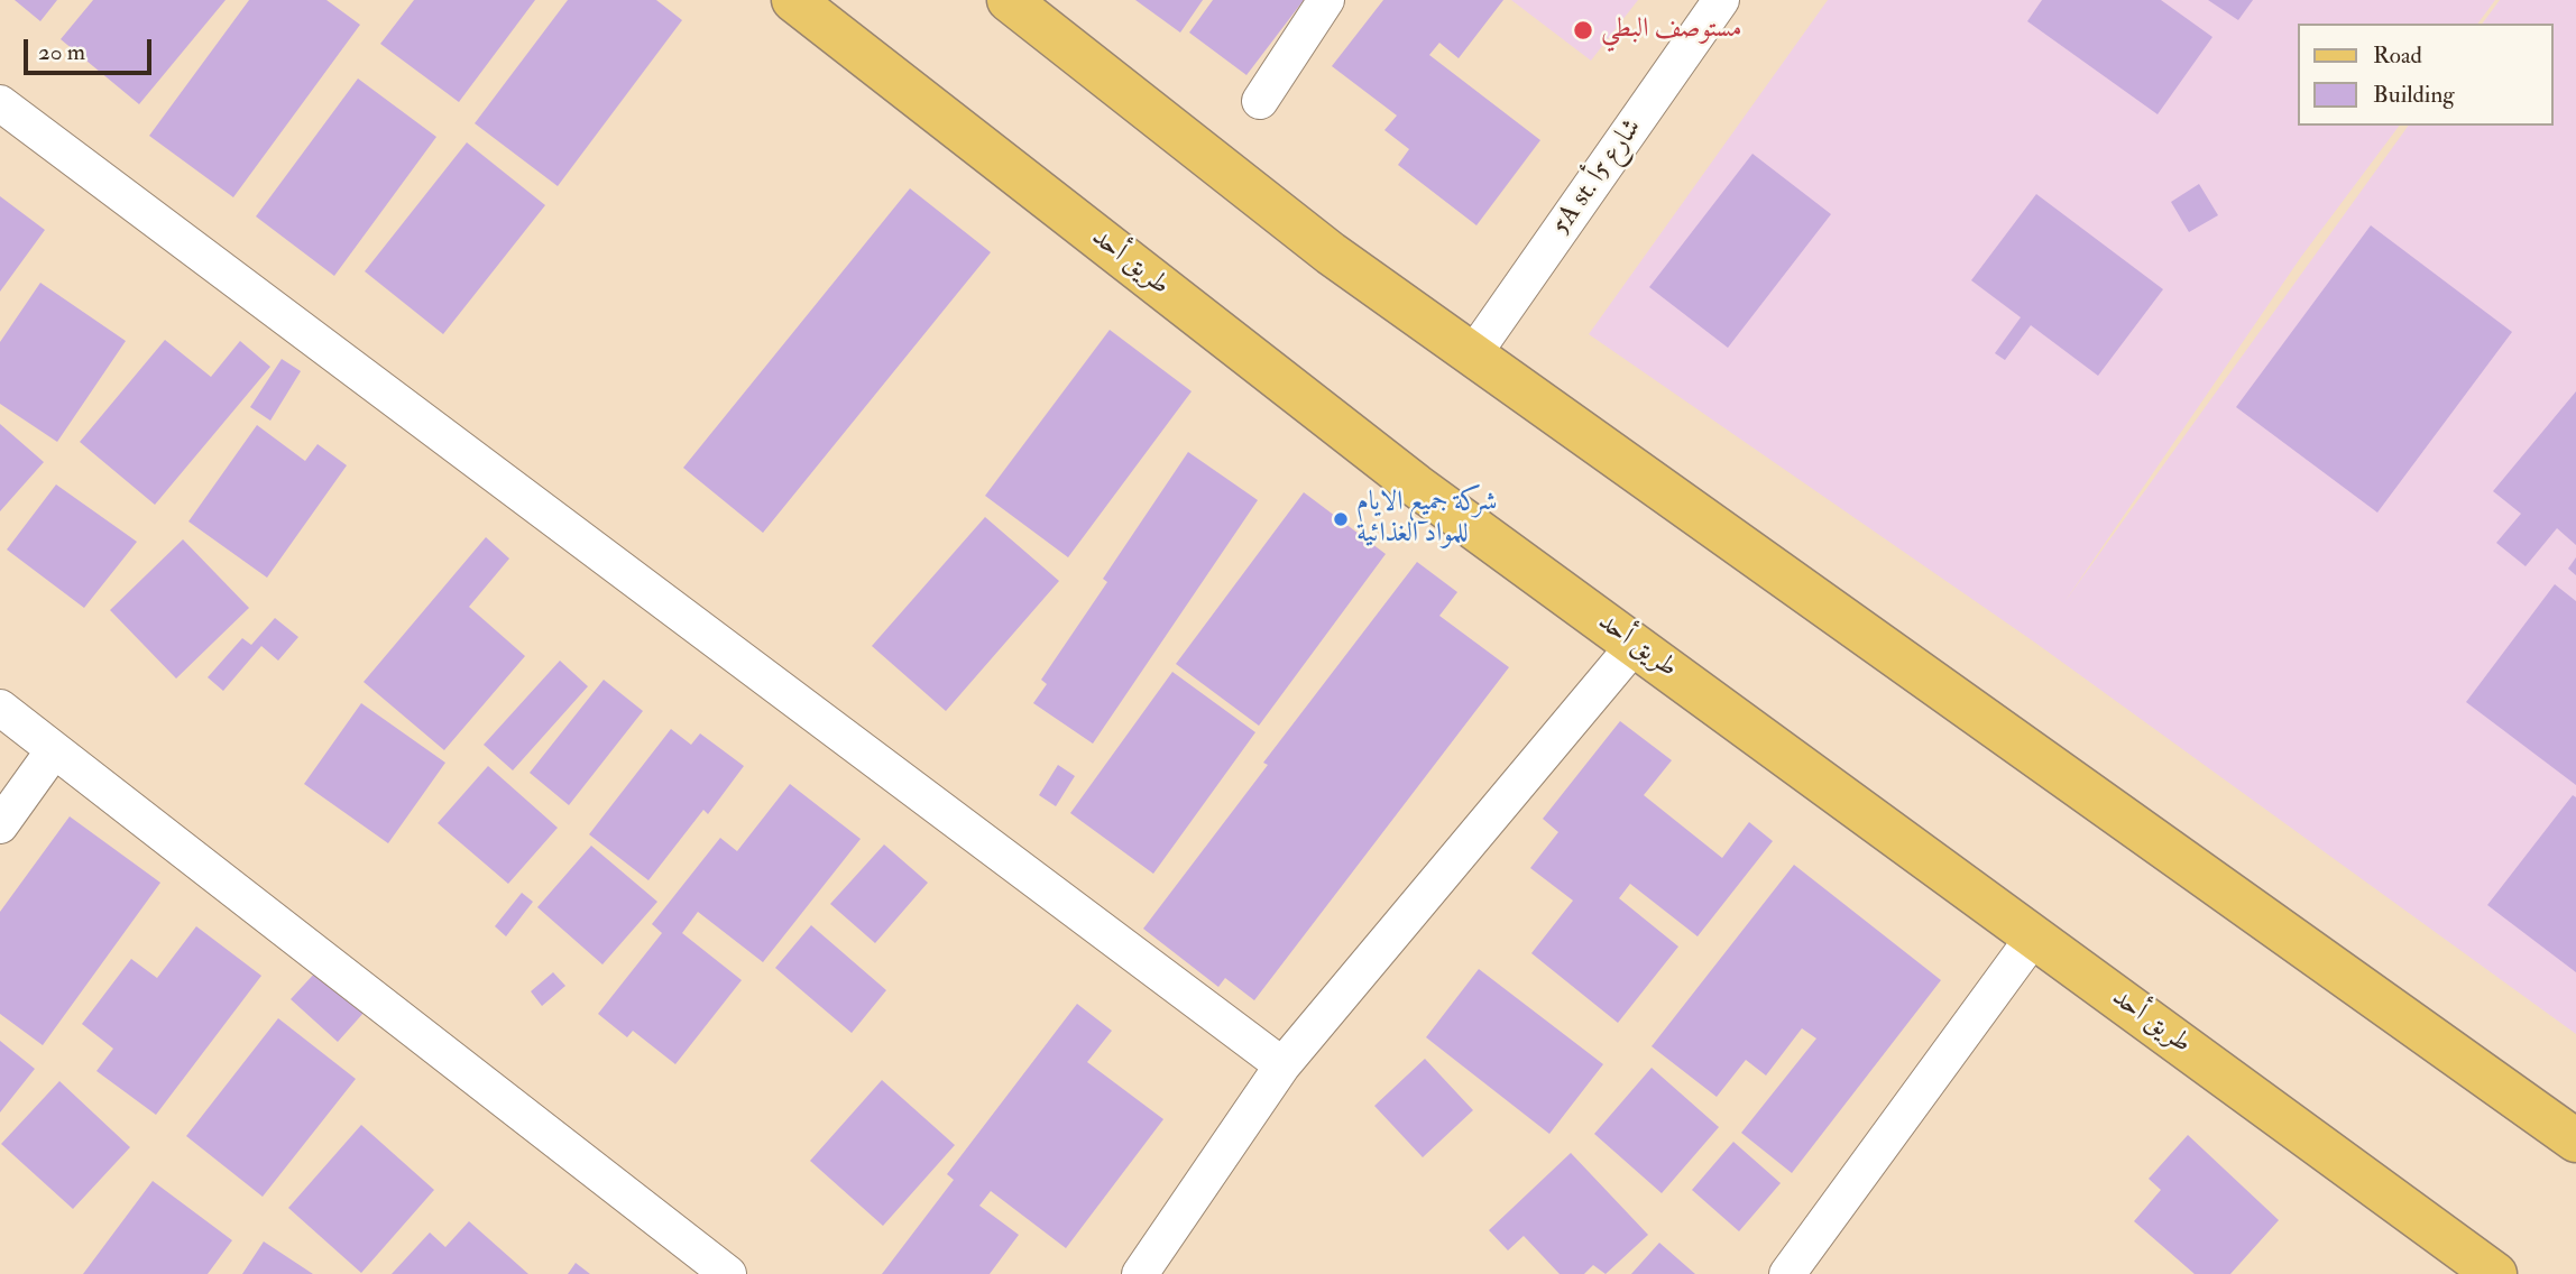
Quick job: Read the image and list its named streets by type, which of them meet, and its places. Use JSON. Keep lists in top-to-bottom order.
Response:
{
  "streets": {
    "main road": ["طريق أحد"],
    "street": ["5A st. شارع 5أ"]
  },
  "places": ["مستوصف البطي", "شركة جميع الايام للمواد الغذائية"],
  "legend": ["Road", "Building"],
  "scale_bar": "20 m"
}
